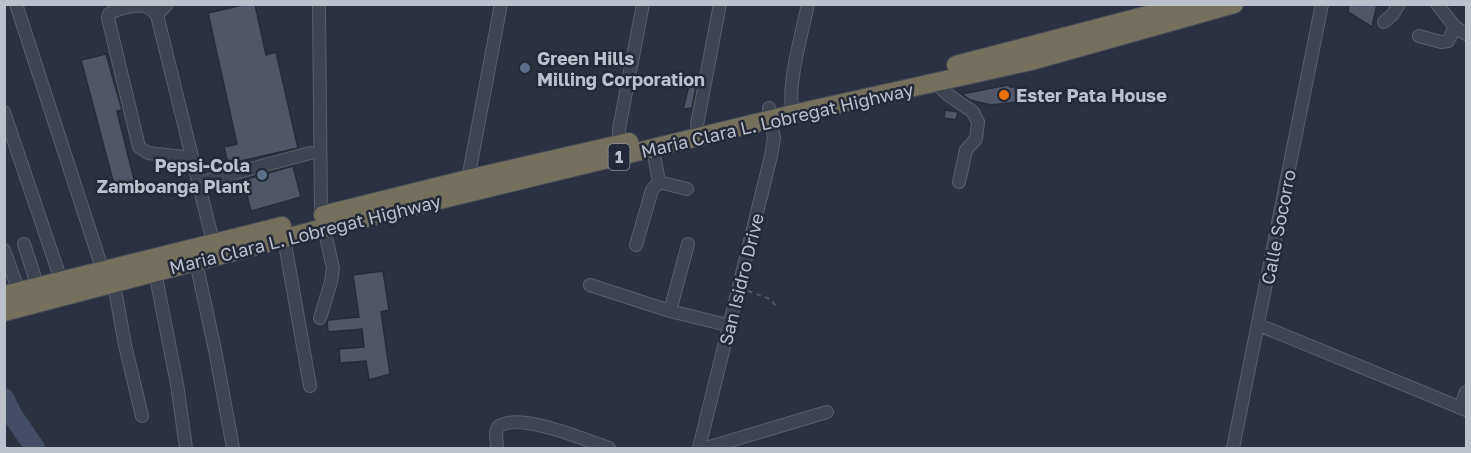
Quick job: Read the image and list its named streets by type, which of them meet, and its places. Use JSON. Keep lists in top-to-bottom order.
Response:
{
  "streets": {
    "highway": ["Maria Clara L. Lobregat Highway", "1"],
    "street": ["Calle Socorro", "San Isidro Drive"]
  },
  "crossings": [
    ["Maria Clara L. Lobregat Highway", "San Isidro Drive"]
  ],
  "places": ["Green Hills Milling Corporation", "Ester Pata House", "Pepsi-Cola Zamboanga Plant"]
}
